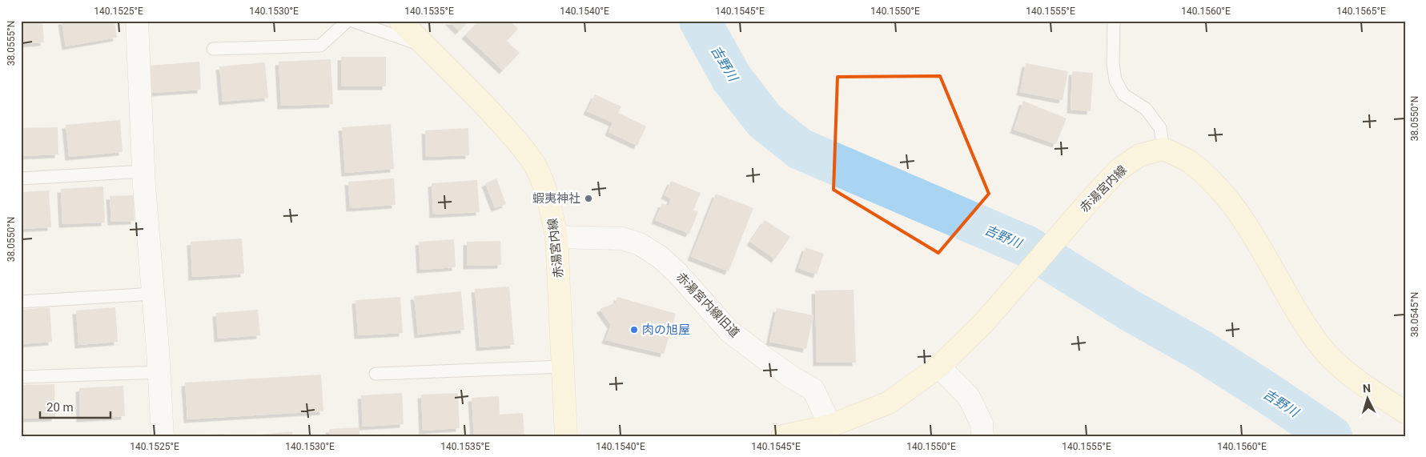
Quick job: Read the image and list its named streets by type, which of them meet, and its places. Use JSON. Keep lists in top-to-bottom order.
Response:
{
  "streets": {
    "main road": ["赤湯宮内線"],
    "street": ["赤湯宮内線旧道"]
  },
  "crossings": [
    ["赤湯宮内線", "赤湯宮内線旧道"]
  ],
  "water": ["吉野川"],
  "places": ["蝦夷神社", "肉の旭屋"],
  "scale_bar": "20 m",
  "north": "top",
  "coordinates": [
    "140.1525°E",
    "140.1530°E",
    "140.1535°E",
    "140.1540°E",
    "140.1545°E",
    "140.1550°E",
    "140.1555°E",
    "140.1560°E",
    "140.1565°E",
    "38.0555°N",
    "38.0550°N",
    "38.0545°N"
  ]
}
